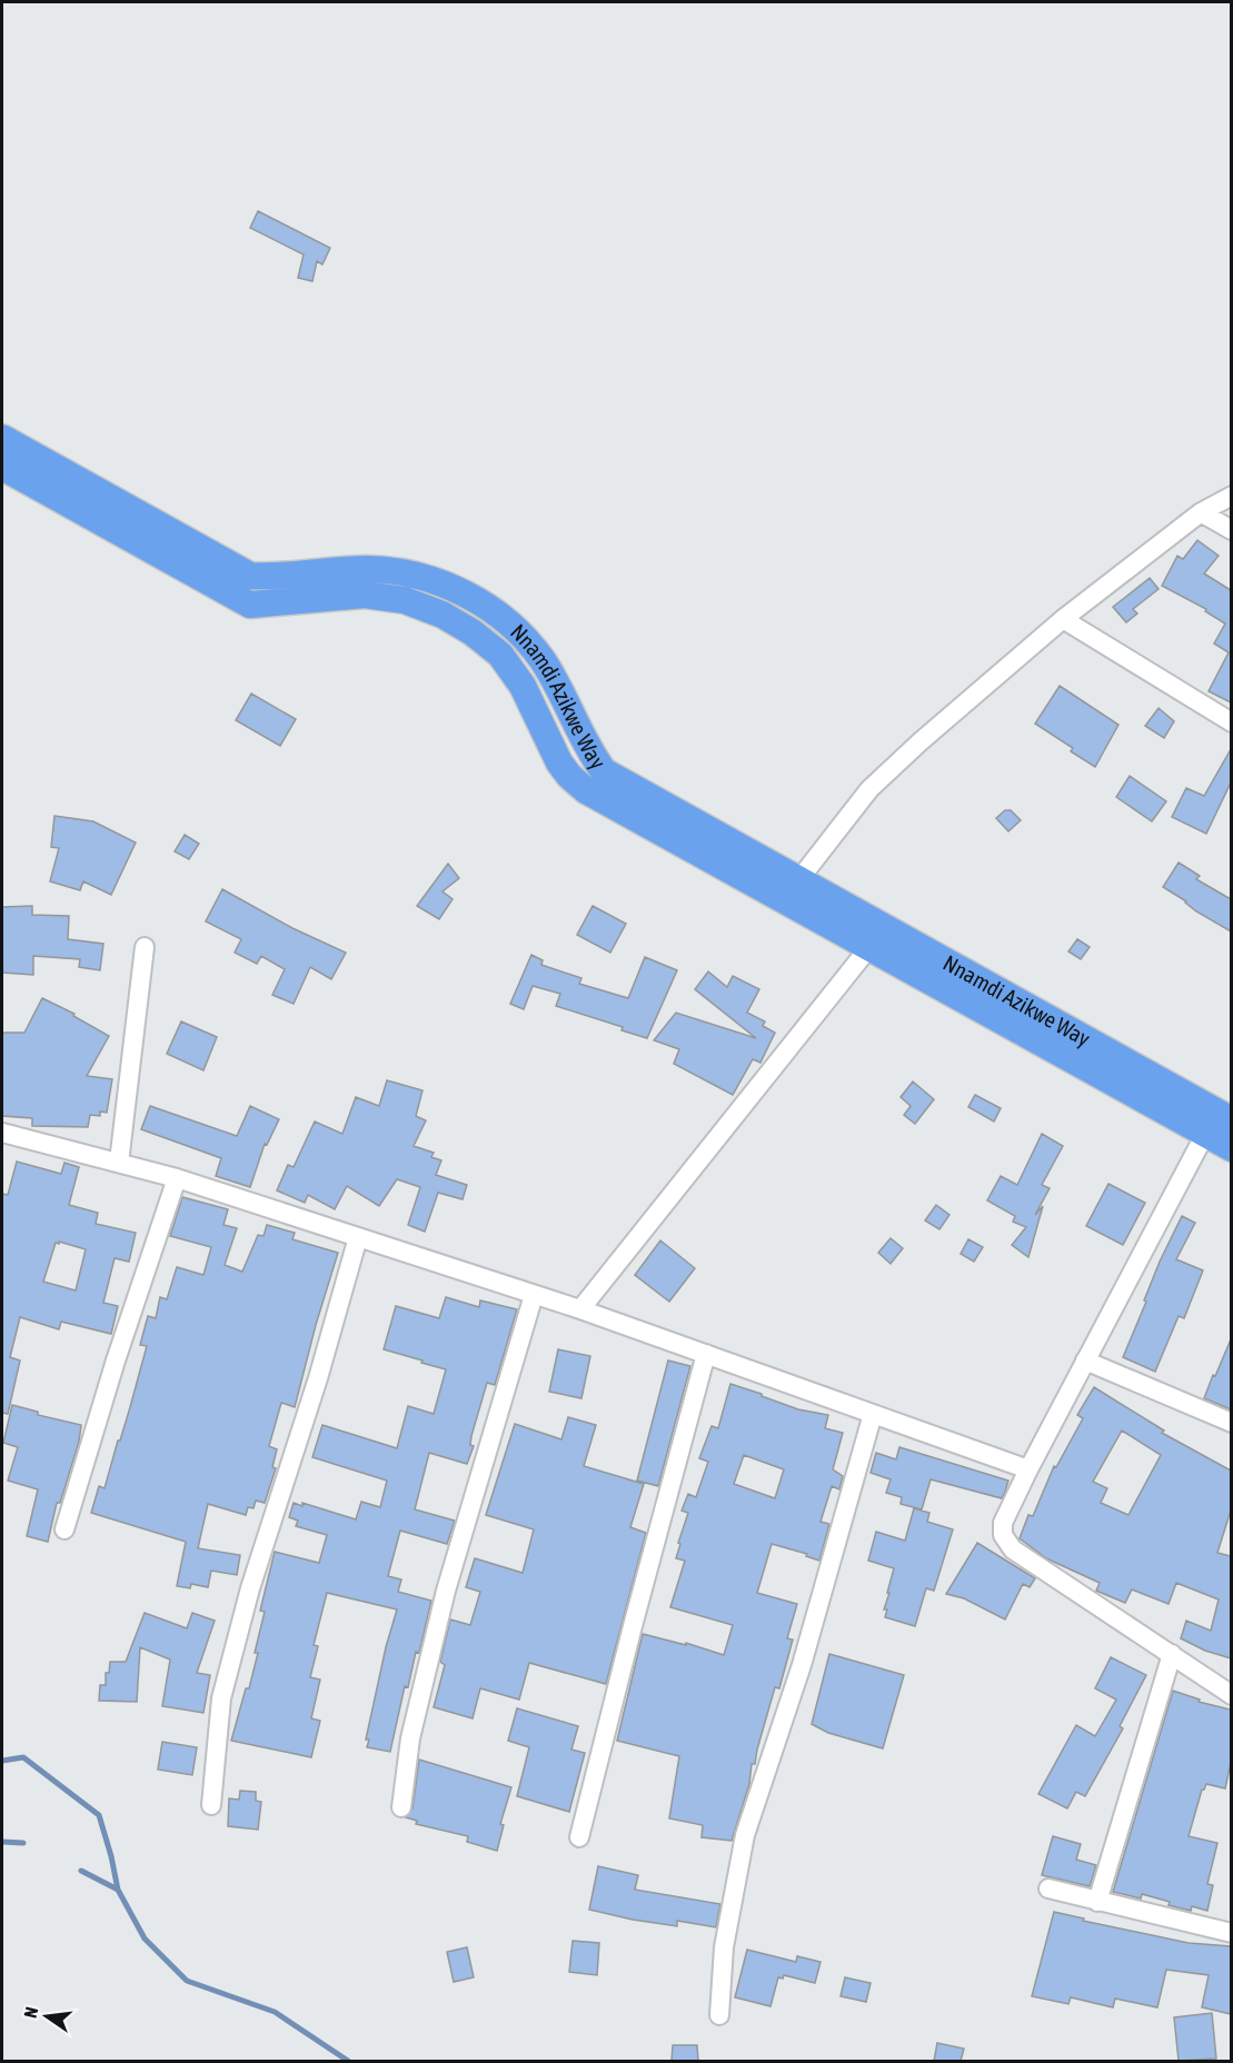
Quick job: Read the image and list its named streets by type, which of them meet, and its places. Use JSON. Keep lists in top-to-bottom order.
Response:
{
  "streets": {
    "highway": ["Nnamdi Azikwe Way"]
  },
  "north": "left"
}
